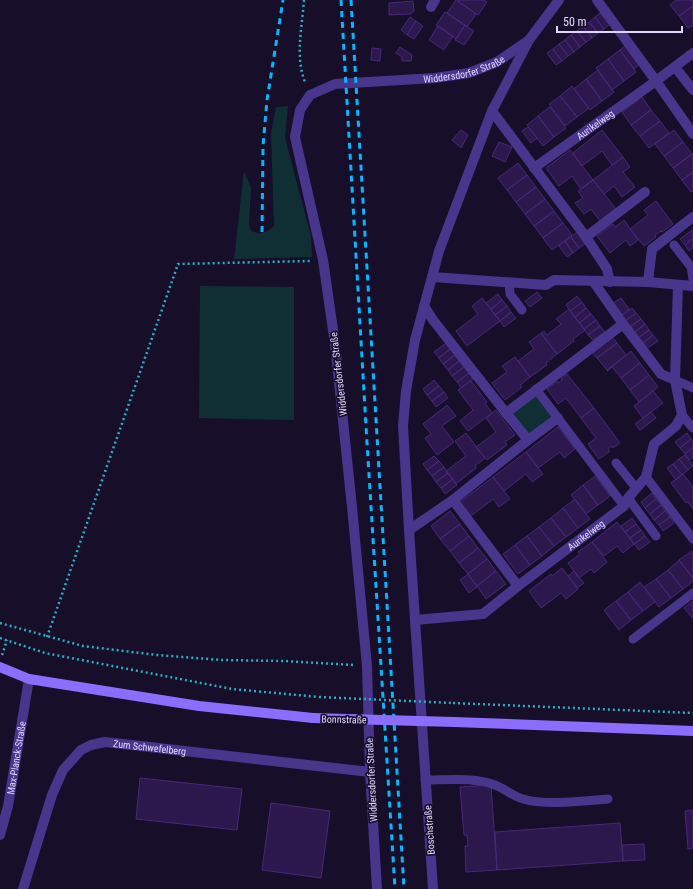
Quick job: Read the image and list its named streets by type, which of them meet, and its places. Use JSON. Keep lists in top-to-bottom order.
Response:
{
  "streets": {
    "main road": ["Bonnstraße"],
    "street": [
      "Widdersdorfer Straße",
      "Aurikelweg",
      "Zum Schwefelberg",
      "Max-Planck-Straße",
      "Boschstraße"
    ]
  },
  "crossings": [
    ["Widdersdorfer Straße", "Aurikelweg"],
    ["Widdersdorfer Straße", "Zum Schwefelberg"],
    ["Widdersdorfer Straße", "Boschstraße"],
    ["Bonnstraße", "Max-Planck-Straße"]
  ],
  "scale_bar": "50 m"
}
